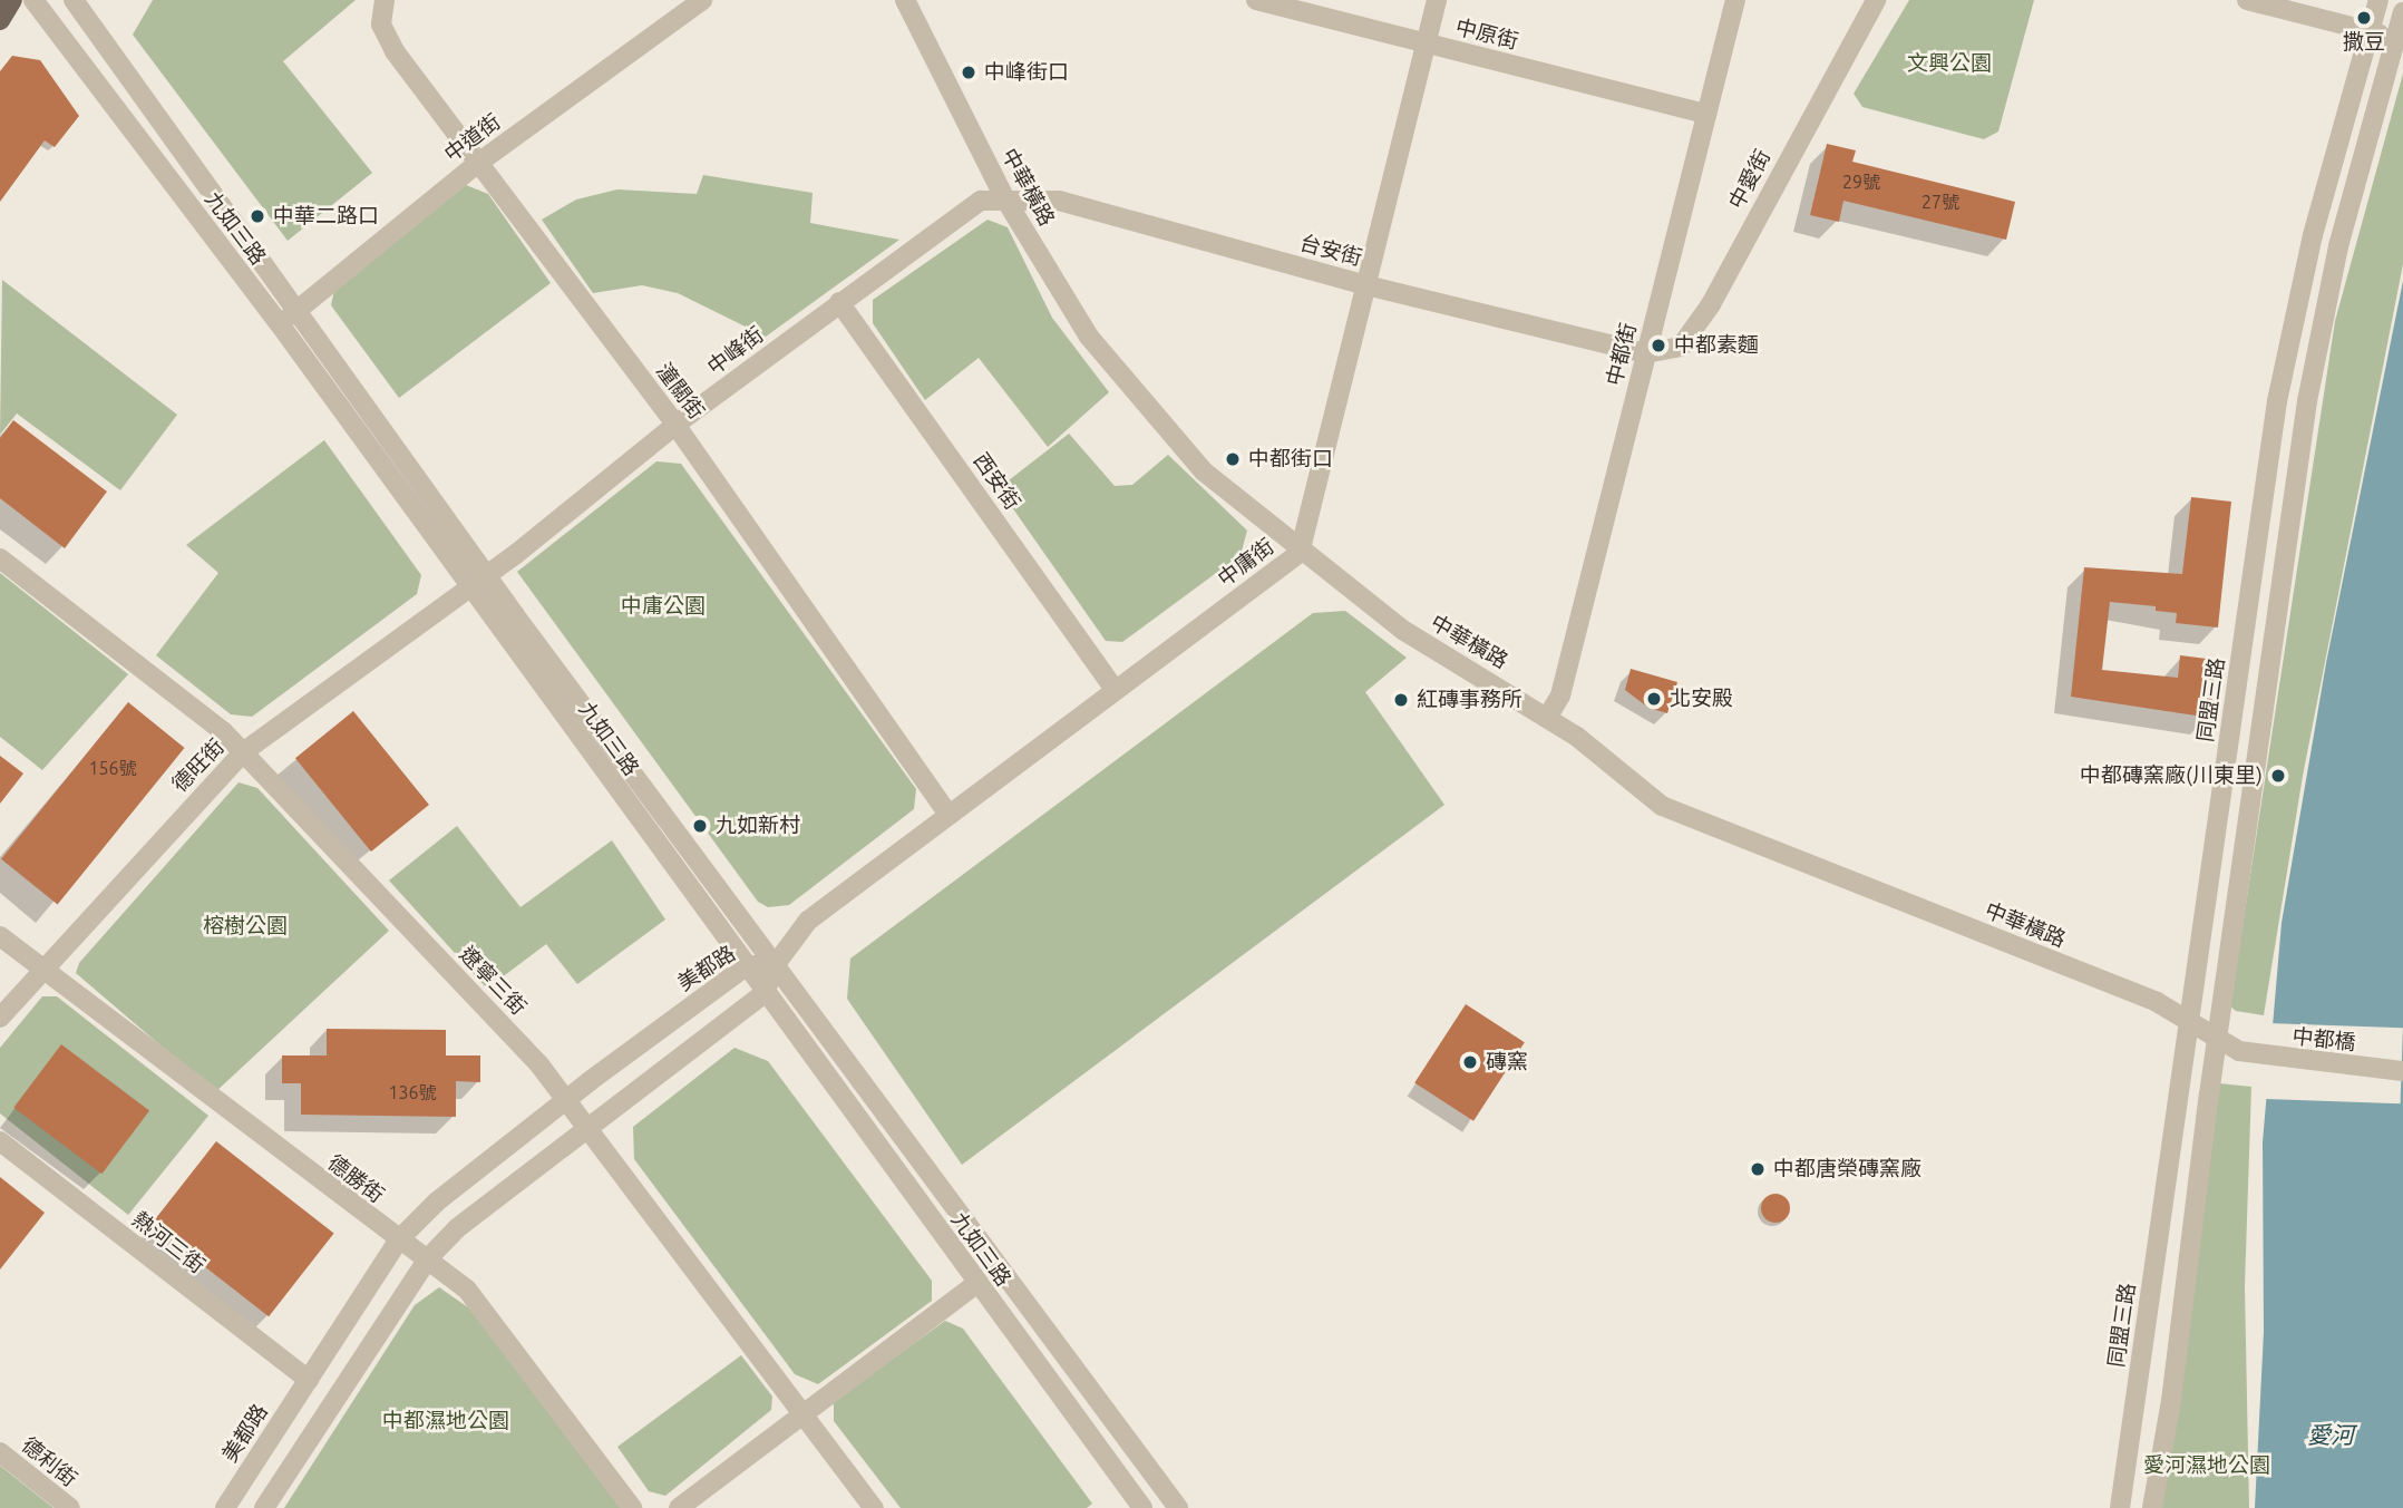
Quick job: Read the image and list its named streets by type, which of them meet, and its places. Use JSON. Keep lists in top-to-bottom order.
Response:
{
  "streets": {
    "street": [
      "中原街",
      "中道街",
      "中愛街",
      "中華橫路",
      "九如三路",
      "台安街",
      "中峰街",
      "中都街",
      "潼關街",
      "西安街",
      "中庸街",
      "同盟三路",
      "德旺街",
      "美都路",
      "遼寧三街",
      "中都橋",
      "德勝街",
      "熱河三街",
      "德利街"
    ]
  },
  "crossings": [
    ["中原街", "中都街"],
    ["中原街", "中庸街"],
    ["中道街", "九如三路"],
    ["中道街", "潼關街"],
    ["中愛街", "台安街"],
    ["中愛街", "中都街"],
    ["中華橫路", "台安街"],
    ["中華橫路", "中峰街"],
    ["中華橫路", "中都街"],
    ["中華橫路", "中庸街"],
    ["中華橫路", "同盟三路"],
    ["中華橫路", "中都橋"],
    ["九如三路", "中峰街"],
    ["九如三路", "中庸街"],
    ["九如三路", "德旺街"],
    ["九如三路", "美都路"],
    ["台安街", "中峰街"],
    ["台安街", "中都街"],
    ["台安街", "中庸街"],
    ["中峰街", "潼關街"],
    ["中峰街", "西安街"],
    ["中峰街", "德旺街"],
    ["潼關街", "中庸街"],
    ["西安街", "中庸街"],
    ["中庸街", "美都路"],
    ["德旺街", "遼寧三街"],
    ["德旺街", "德勝街"],
    ["美都路", "遼寧三街"],
    ["美都路", "德勝街"],
    ["美都路", "熱河三街"]
  ],
  "water": ["愛河"],
  "parks": [
    "文興公園",
    "中庸公園",
    "榕樹公園",
    "中都濕地公園",
    "愛河濕地公園"
  ],
  "places": [
    "撒豆",
    "中峰街口",
    "中華二路口",
    "中都素麵",
    "中都街口",
    "北安殿",
    "紅磚事務所",
    "中都磚窯廠(川東里)",
    "九如新村",
    "磚窯",
    "中都唐榮磚窯廠"
  ],
  "house_numbers": [
    "29號",
    "27號",
    "156號",
    "136號"
  ]
}
